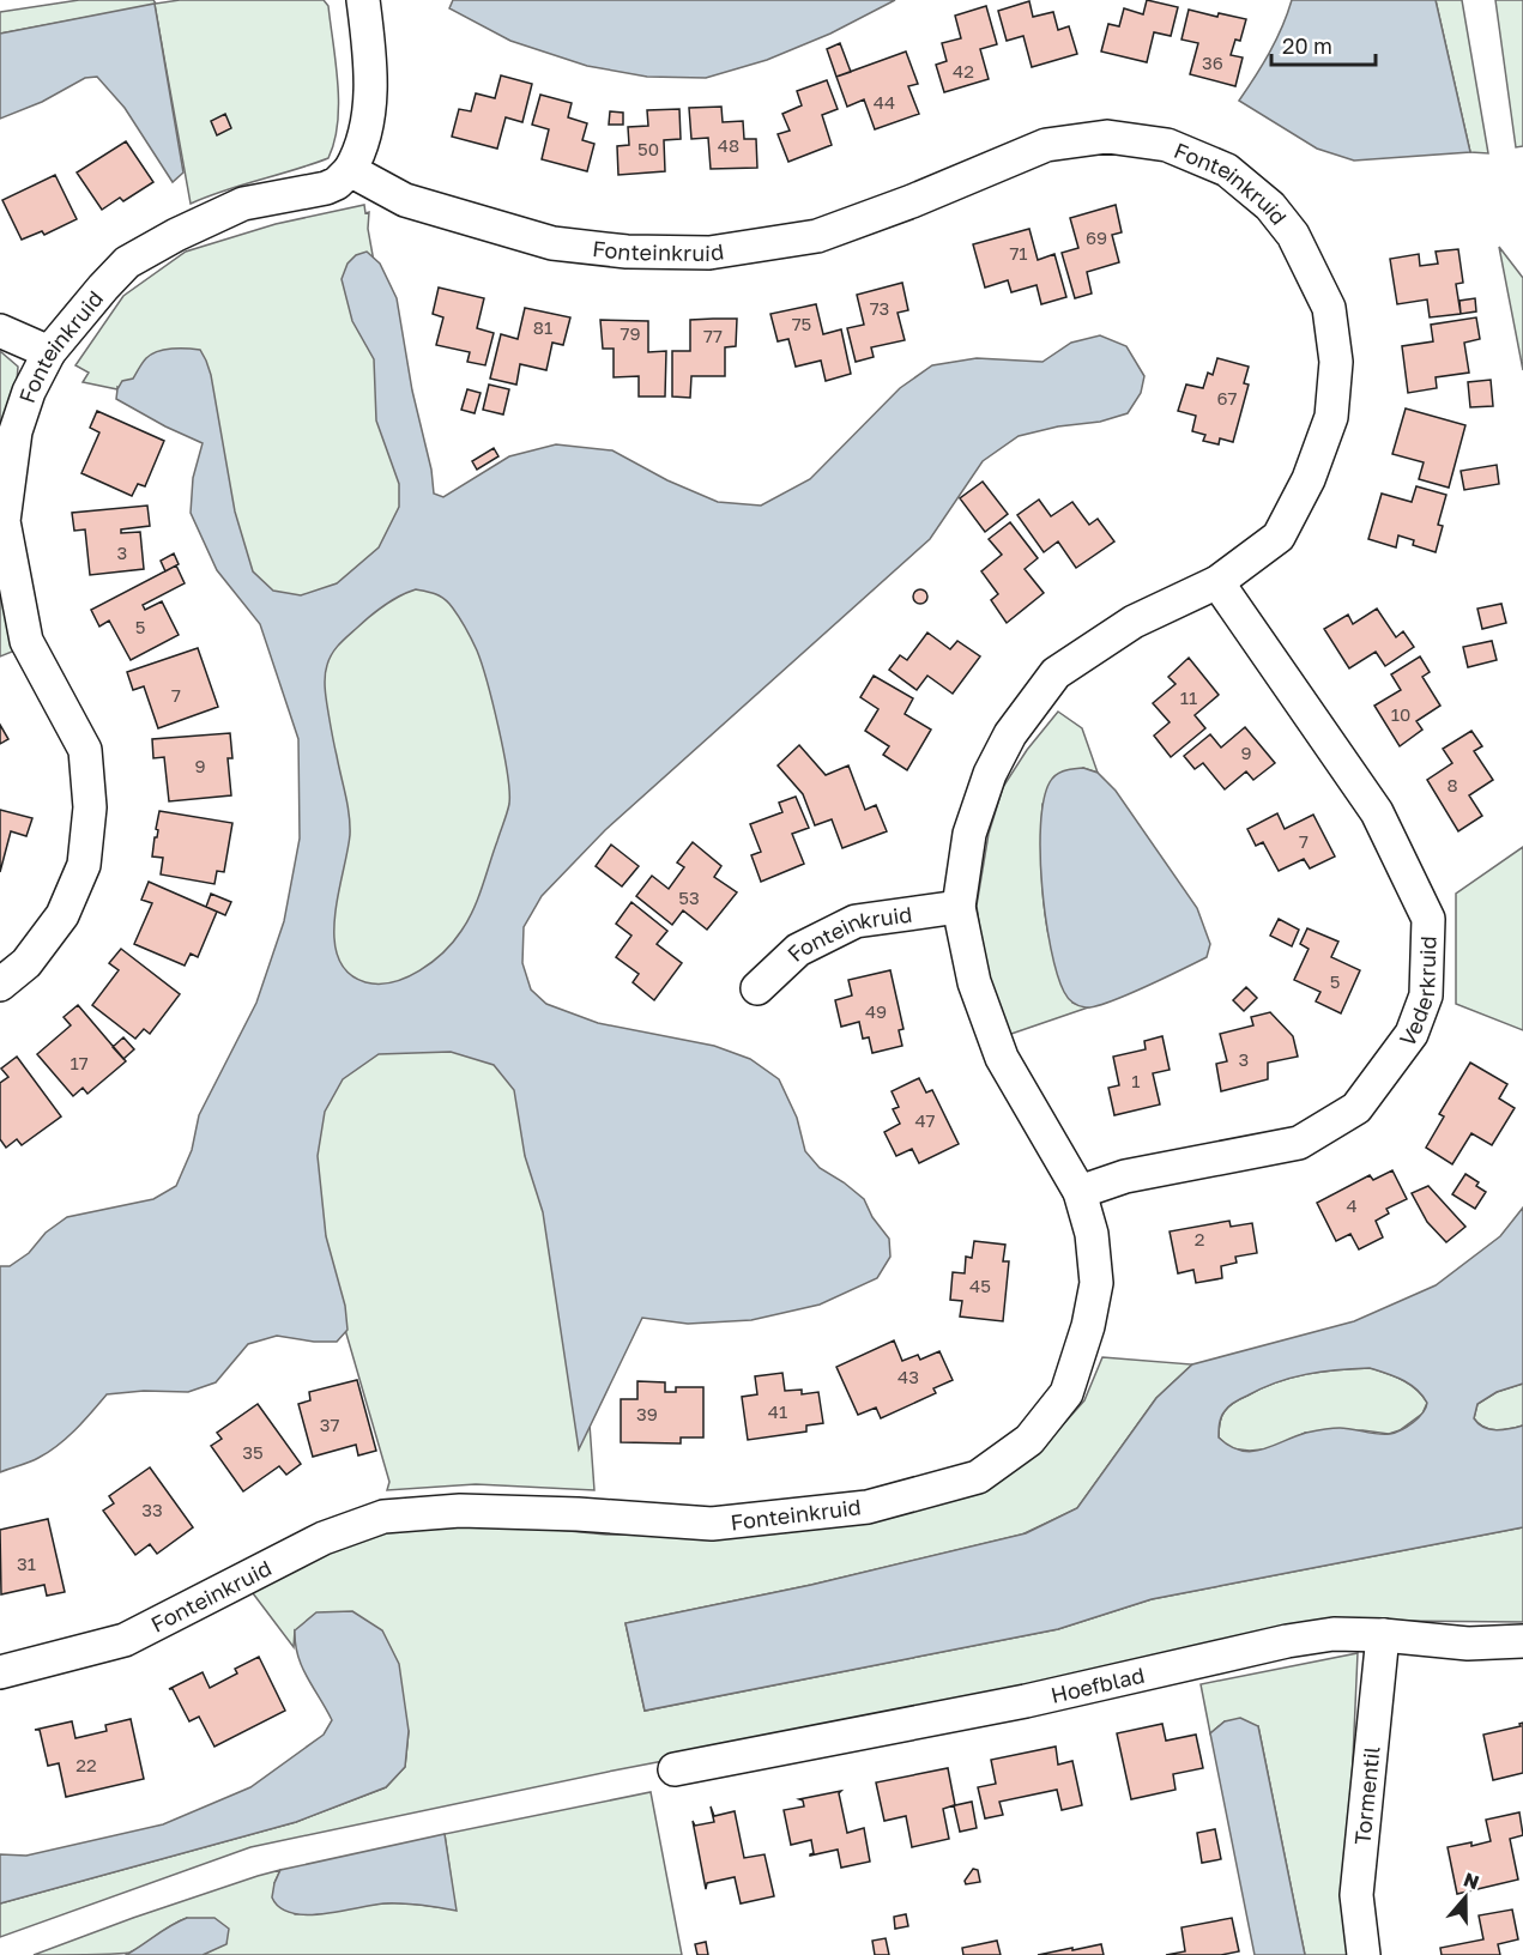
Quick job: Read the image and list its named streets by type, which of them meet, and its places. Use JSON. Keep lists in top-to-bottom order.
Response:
{
  "streets": {
    "street": [
      "Fonteinkruid",
      "Vederkruid",
      "Hoefblad",
      "Tormentil"
    ]
  },
  "crossings": [
    ["Fonteinkruid", "Vederkruid"],
    ["Hoefblad", "Tormentil"]
  ],
  "house_numbers": [
    "36",
    "42",
    "44",
    "48",
    "50",
    "69",
    "71",
    "73",
    "75",
    "81",
    "79",
    "77",
    "67",
    "3",
    "5",
    "7",
    "11",
    "10",
    "9",
    "9",
    "8",
    "7",
    "53",
    "5",
    "49",
    "3",
    "17",
    "1",
    "47",
    "4",
    "2",
    "45",
    "43",
    "41",
    "39",
    "37",
    "35",
    "33",
    "31",
    "22"
  ],
  "scale_bar": "20 m",
  "north": "top"
}
